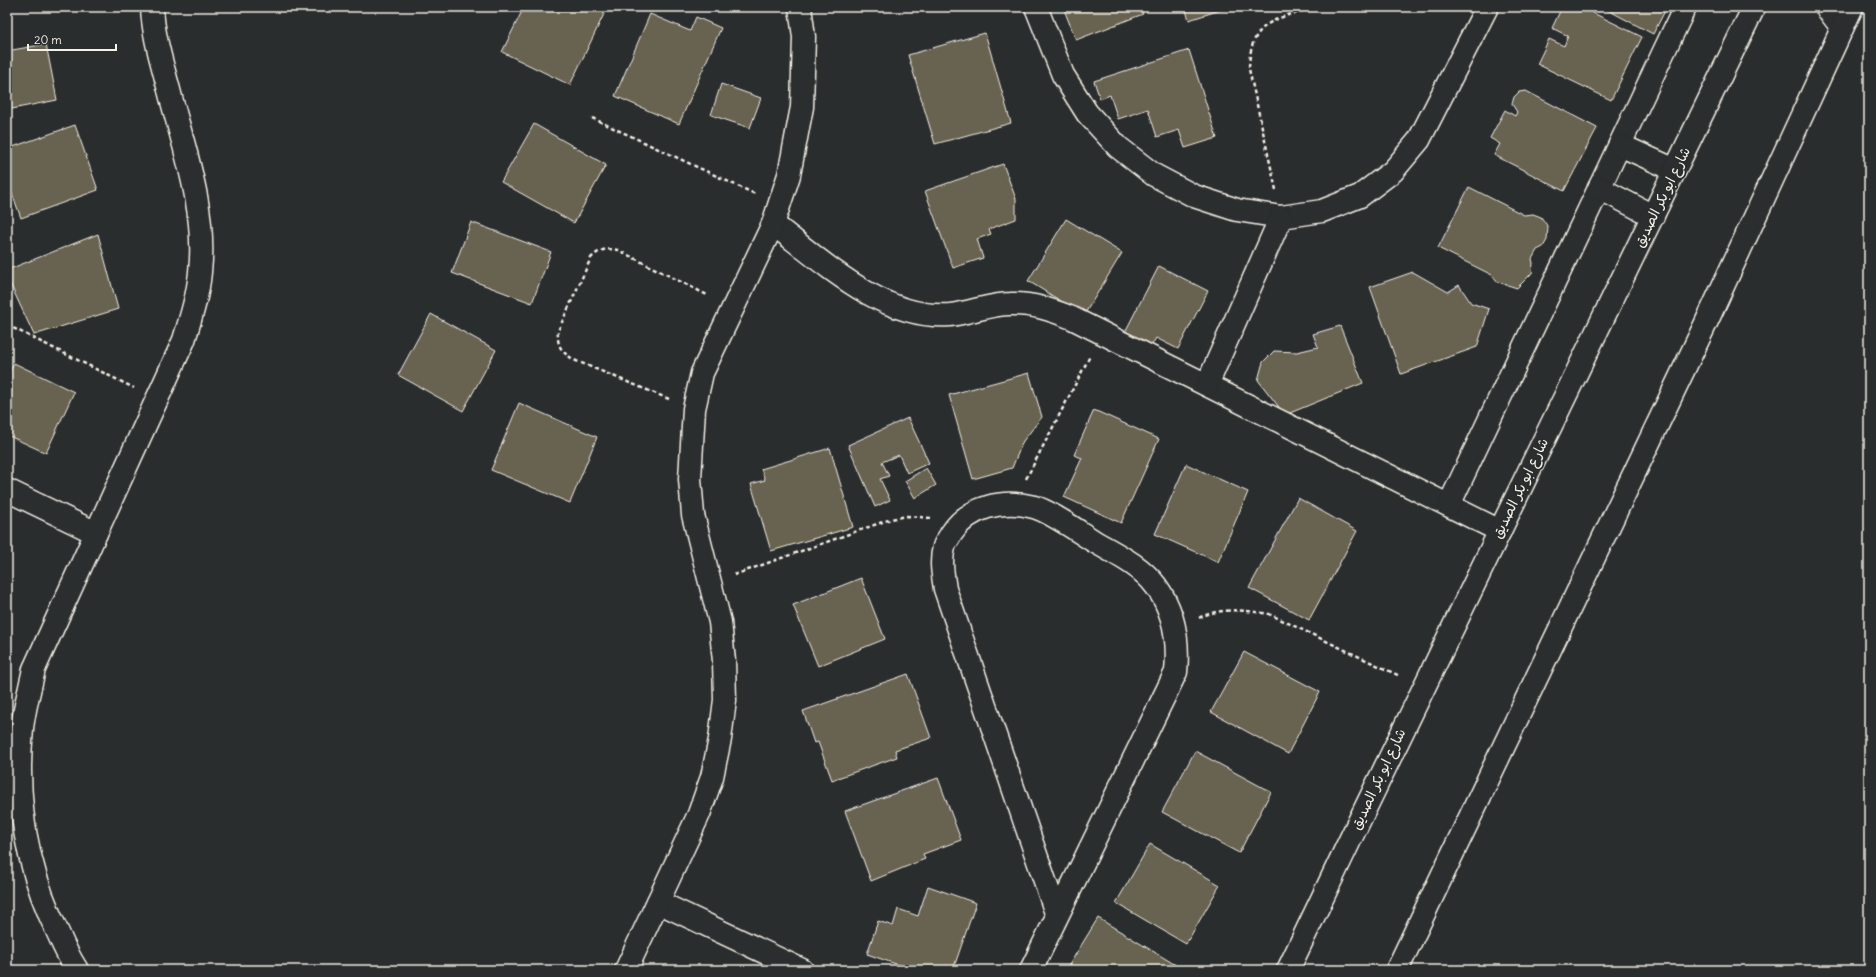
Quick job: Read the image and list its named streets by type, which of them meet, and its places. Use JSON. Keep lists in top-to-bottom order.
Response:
{
  "streets": {
    "street": ["شارع ابو بكر الصديق"]
  },
  "scale_bar": "20 m"
}
